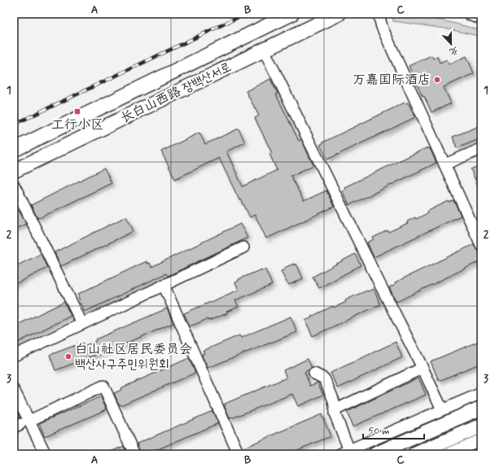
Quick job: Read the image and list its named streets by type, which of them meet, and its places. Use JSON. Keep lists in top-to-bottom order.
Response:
{
  "streets": {
    "main road": ["长白山西路 장백산서로"]
  },
  "places": {
    "other": ["万嘉国际酒店", "白山社区居民委员会 백산사구주민위원회"],
    "transit": ["工行小区"]
  },
  "scale_bar": "50 m",
  "north": "bottom",
  "grid": {
    "columns": ["A", "B", "C"],
    "rows": ["1", "2", "3"]
  }
}
